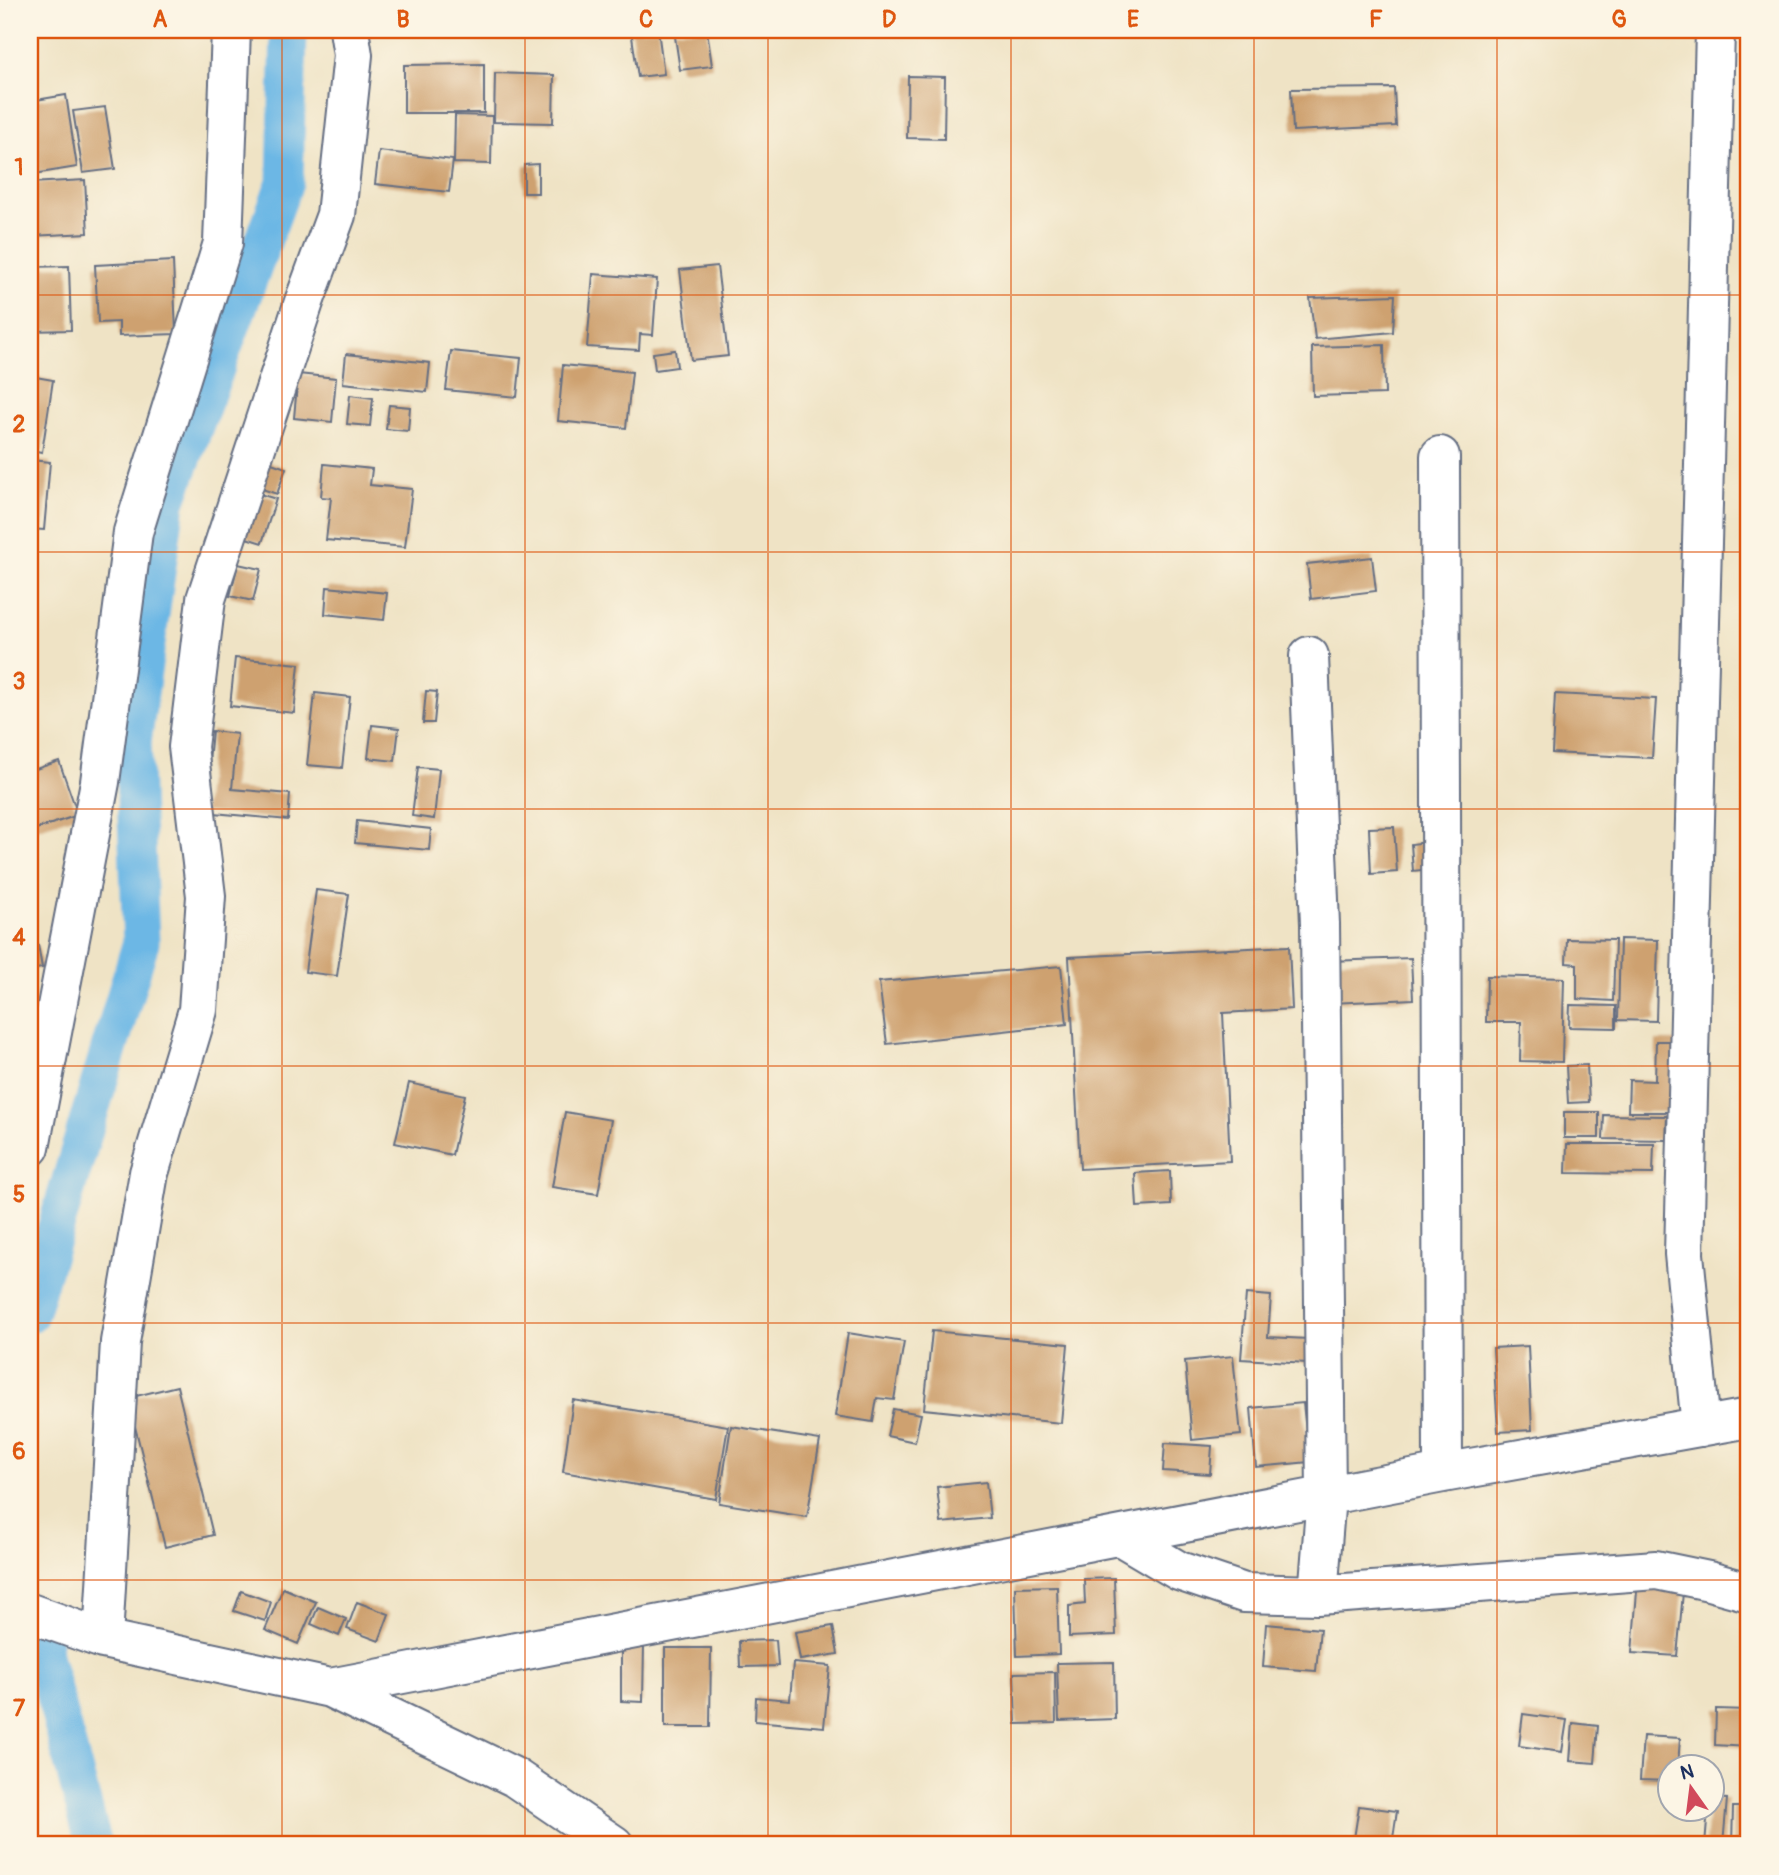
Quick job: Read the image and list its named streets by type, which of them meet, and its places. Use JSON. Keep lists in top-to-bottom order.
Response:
{
  "north": "top",
  "grid": {
    "columns": [
      "A",
      "B",
      "C",
      "D",
      "E",
      "F",
      "G"
    ],
    "rows": [
      "1",
      "2",
      "3",
      "4",
      "5",
      "6",
      "7"
    ]
  }
}
